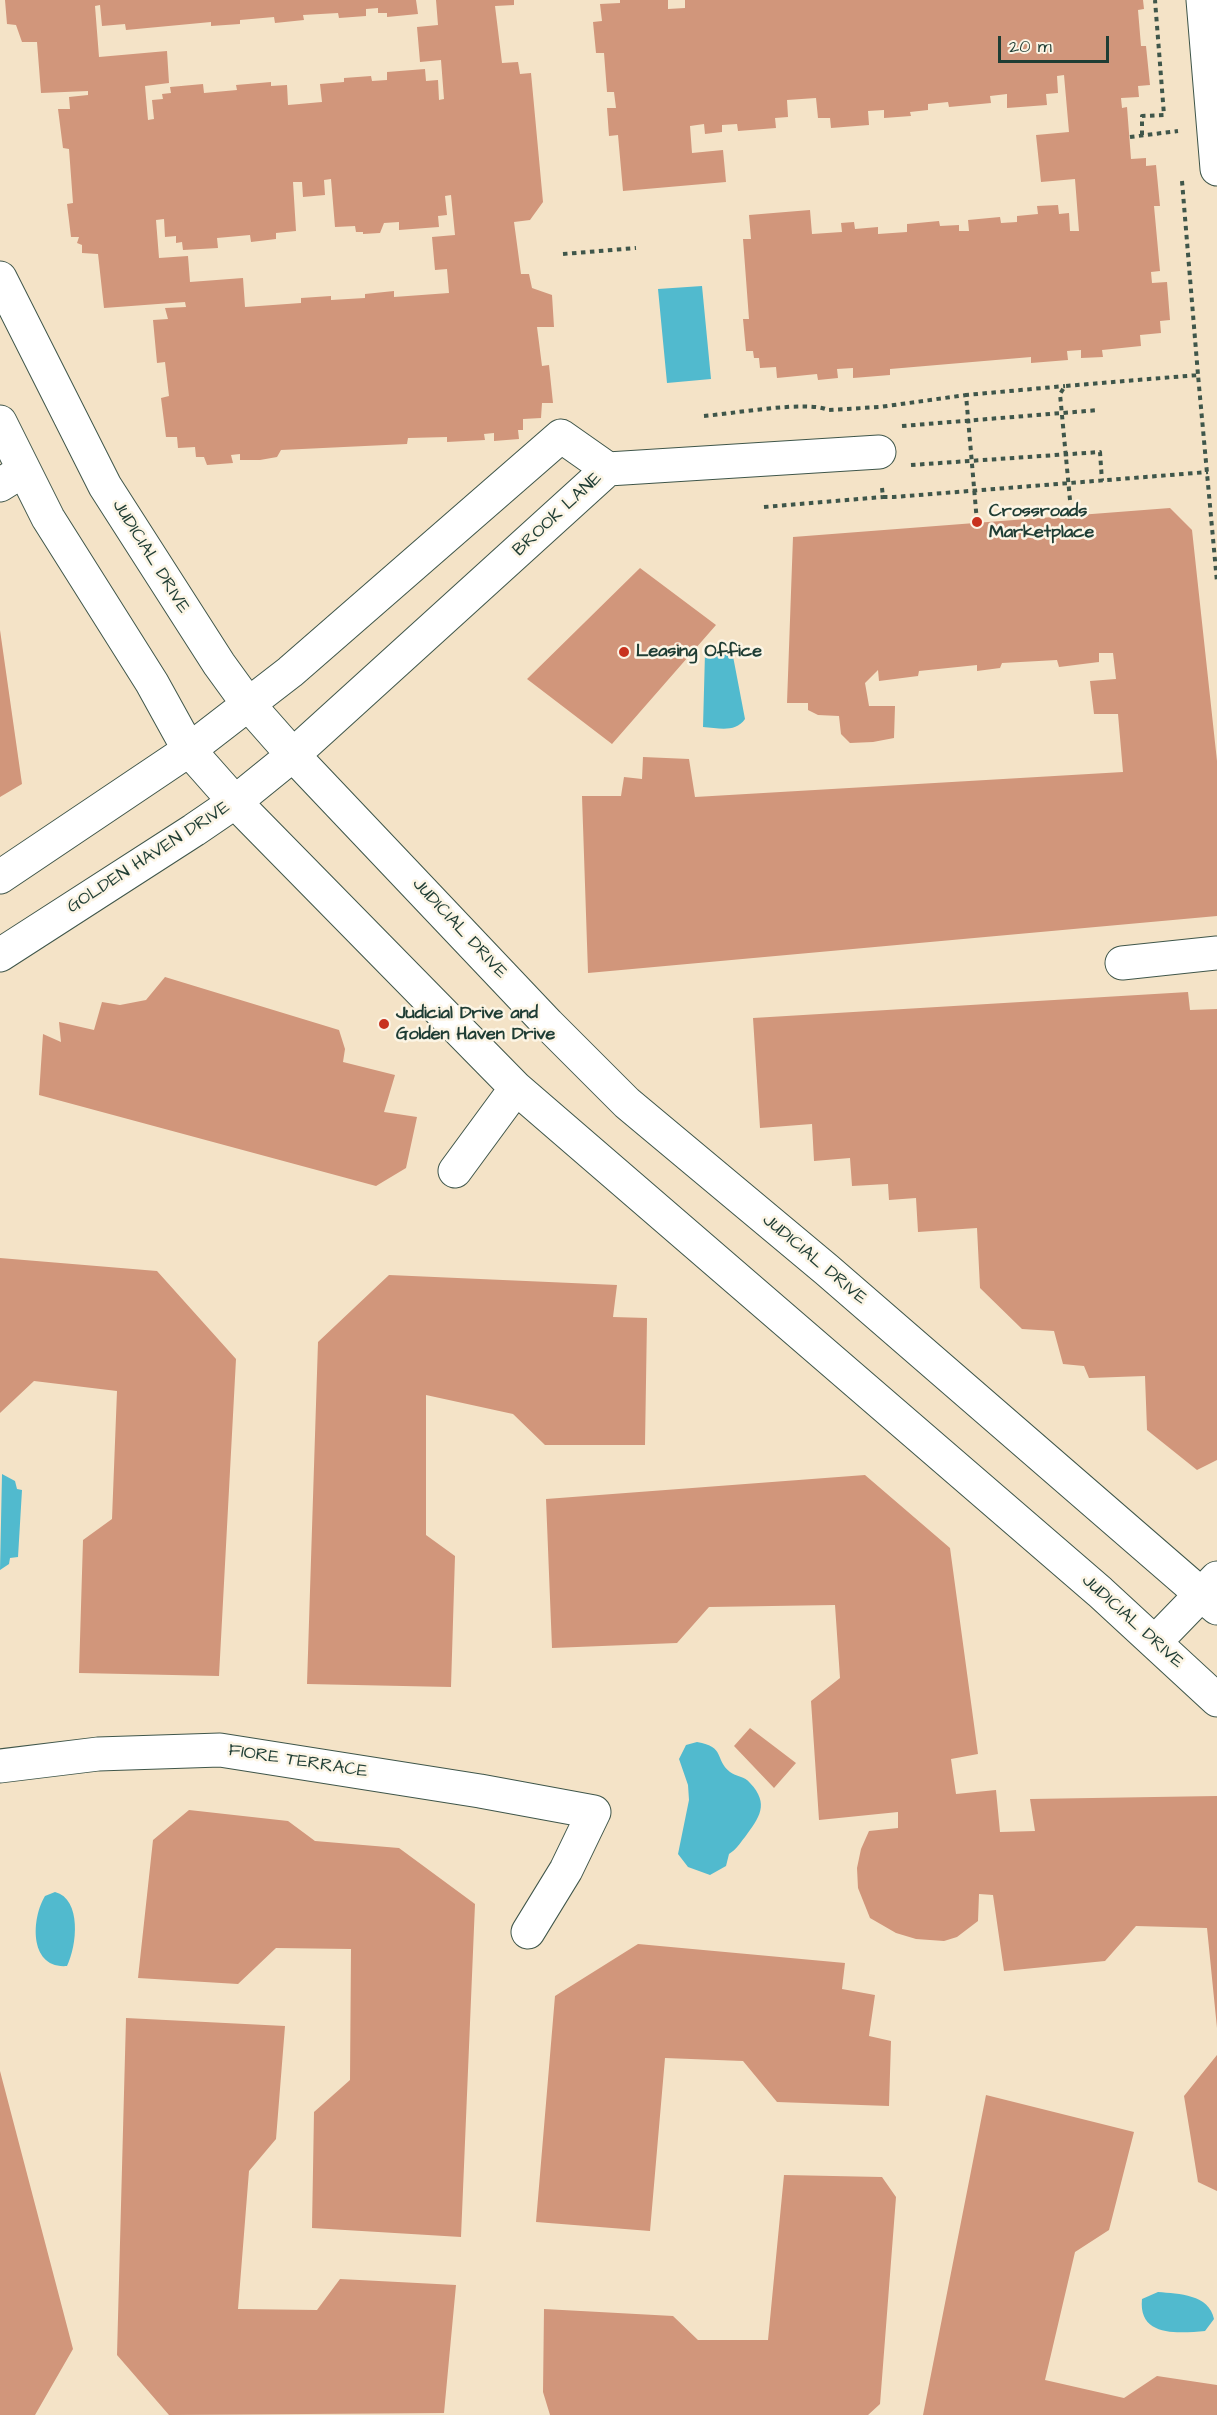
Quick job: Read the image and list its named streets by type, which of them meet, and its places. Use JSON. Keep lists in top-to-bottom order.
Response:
{
  "streets": {
    "street": [
      "BROOK LANE",
      "JUDICIAL DRIVE",
      "GOLDEN HAVEN DRIVE",
      "FIORE TERRACE"
    ]
  },
  "crossings": [
    ["BROOK LANE", "JUDICIAL DRIVE"],
    ["BROOK LANE", "GOLDEN HAVEN DRIVE"],
    ["JUDICIAL DRIVE", "GOLDEN HAVEN DRIVE"]
  ],
  "places": ["Crossroads Marketplace", "Leasing Office", "Judicial Drive and Golden Haven Drive"],
  "scale_bar": "20 m"
}
